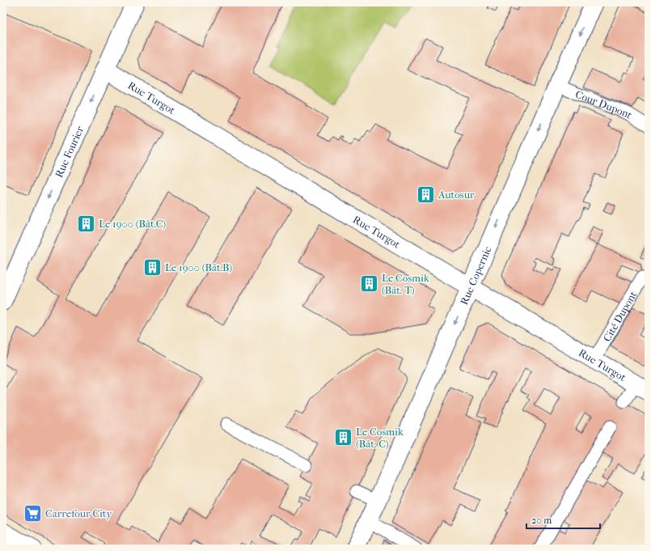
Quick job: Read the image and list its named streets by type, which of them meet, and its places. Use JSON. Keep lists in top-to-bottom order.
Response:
{
  "streets": {
    "street": ["Rue Turgot", "Rue Fourier", "Rue Copernic"],
    "lane": ["Cour Dupont", "Cité Dupont"]
  },
  "crossings": [
    ["Rue Turgot", "Rue Fourier"],
    ["Rue Turgot", "Rue Copernic"],
    ["Rue Turgot", "Cité Dupont"],
    ["Cour Dupont", "Rue Copernic"]
  ],
  "one_way": ["Rue Fourier", "Rue Copernic"],
  "places": {
    "building": [
      "Autosur",
      "Le 1900 (Bât.C)",
      "Le 1900 (Bât.B)",
      "Le Cosmik (Bât. T)",
      "Le Cosmik (Bât. C)"
    ],
    "supermarket": ["Carrefour City"]
  },
  "scale_bar": "20 m"
}
